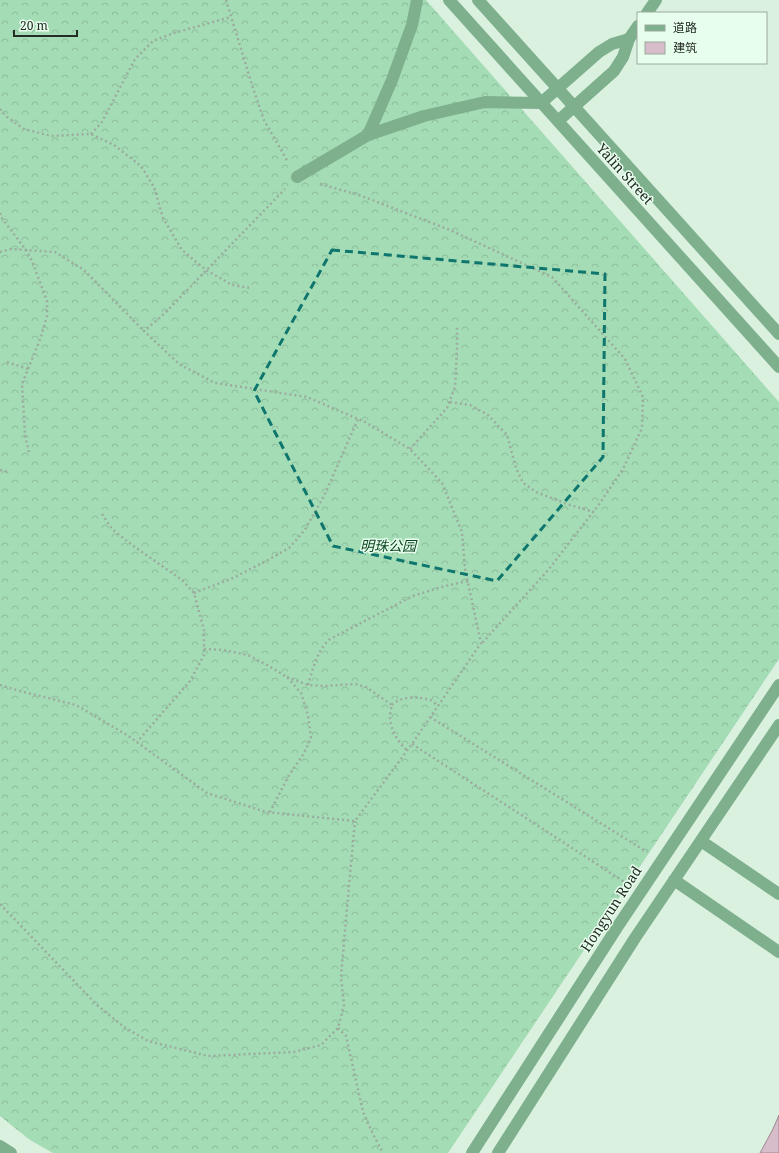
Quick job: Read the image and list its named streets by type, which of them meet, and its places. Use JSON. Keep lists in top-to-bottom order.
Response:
{
  "streets": {
    "street": ["Yalin Street", "Hongyun Road"]
  },
  "parks": ["明珠公园"],
  "legend": ["道路", "建筑"],
  "scale_bar": "20 m"
}
